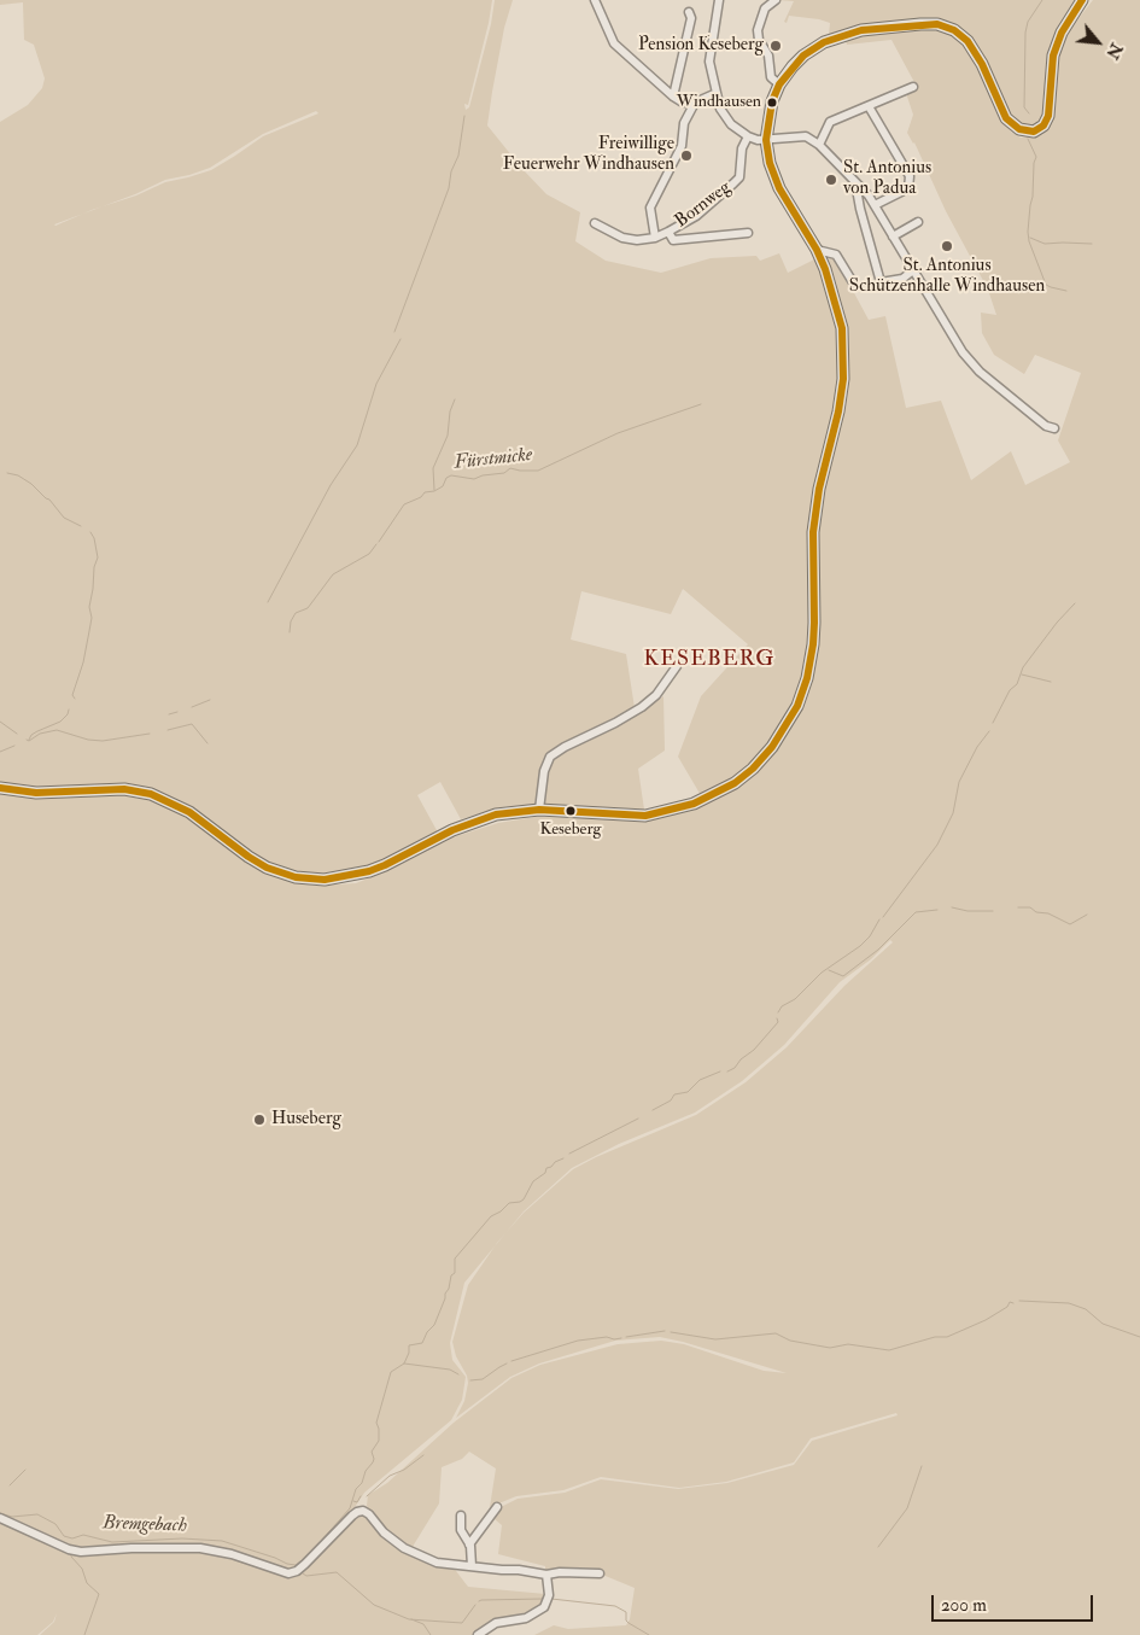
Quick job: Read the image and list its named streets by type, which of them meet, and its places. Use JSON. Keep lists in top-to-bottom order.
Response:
{
  "streets": {
    "street": ["Bornweg"]
  },
  "districts": ["KESEBERG"],
  "water": ["Fürstmicke", "Bremgebach"],
  "places": [
    "Pension Keseberg",
    "Windhausen",
    "Freiwillige Feuerwehr Windhausen",
    "St. Antonius von Padua",
    "St. Antonius Schützenhalle Windhausen",
    "Keseberg",
    "Huseberg"
  ],
  "scale_bar": "200 m",
  "north": "bottom right"
}
